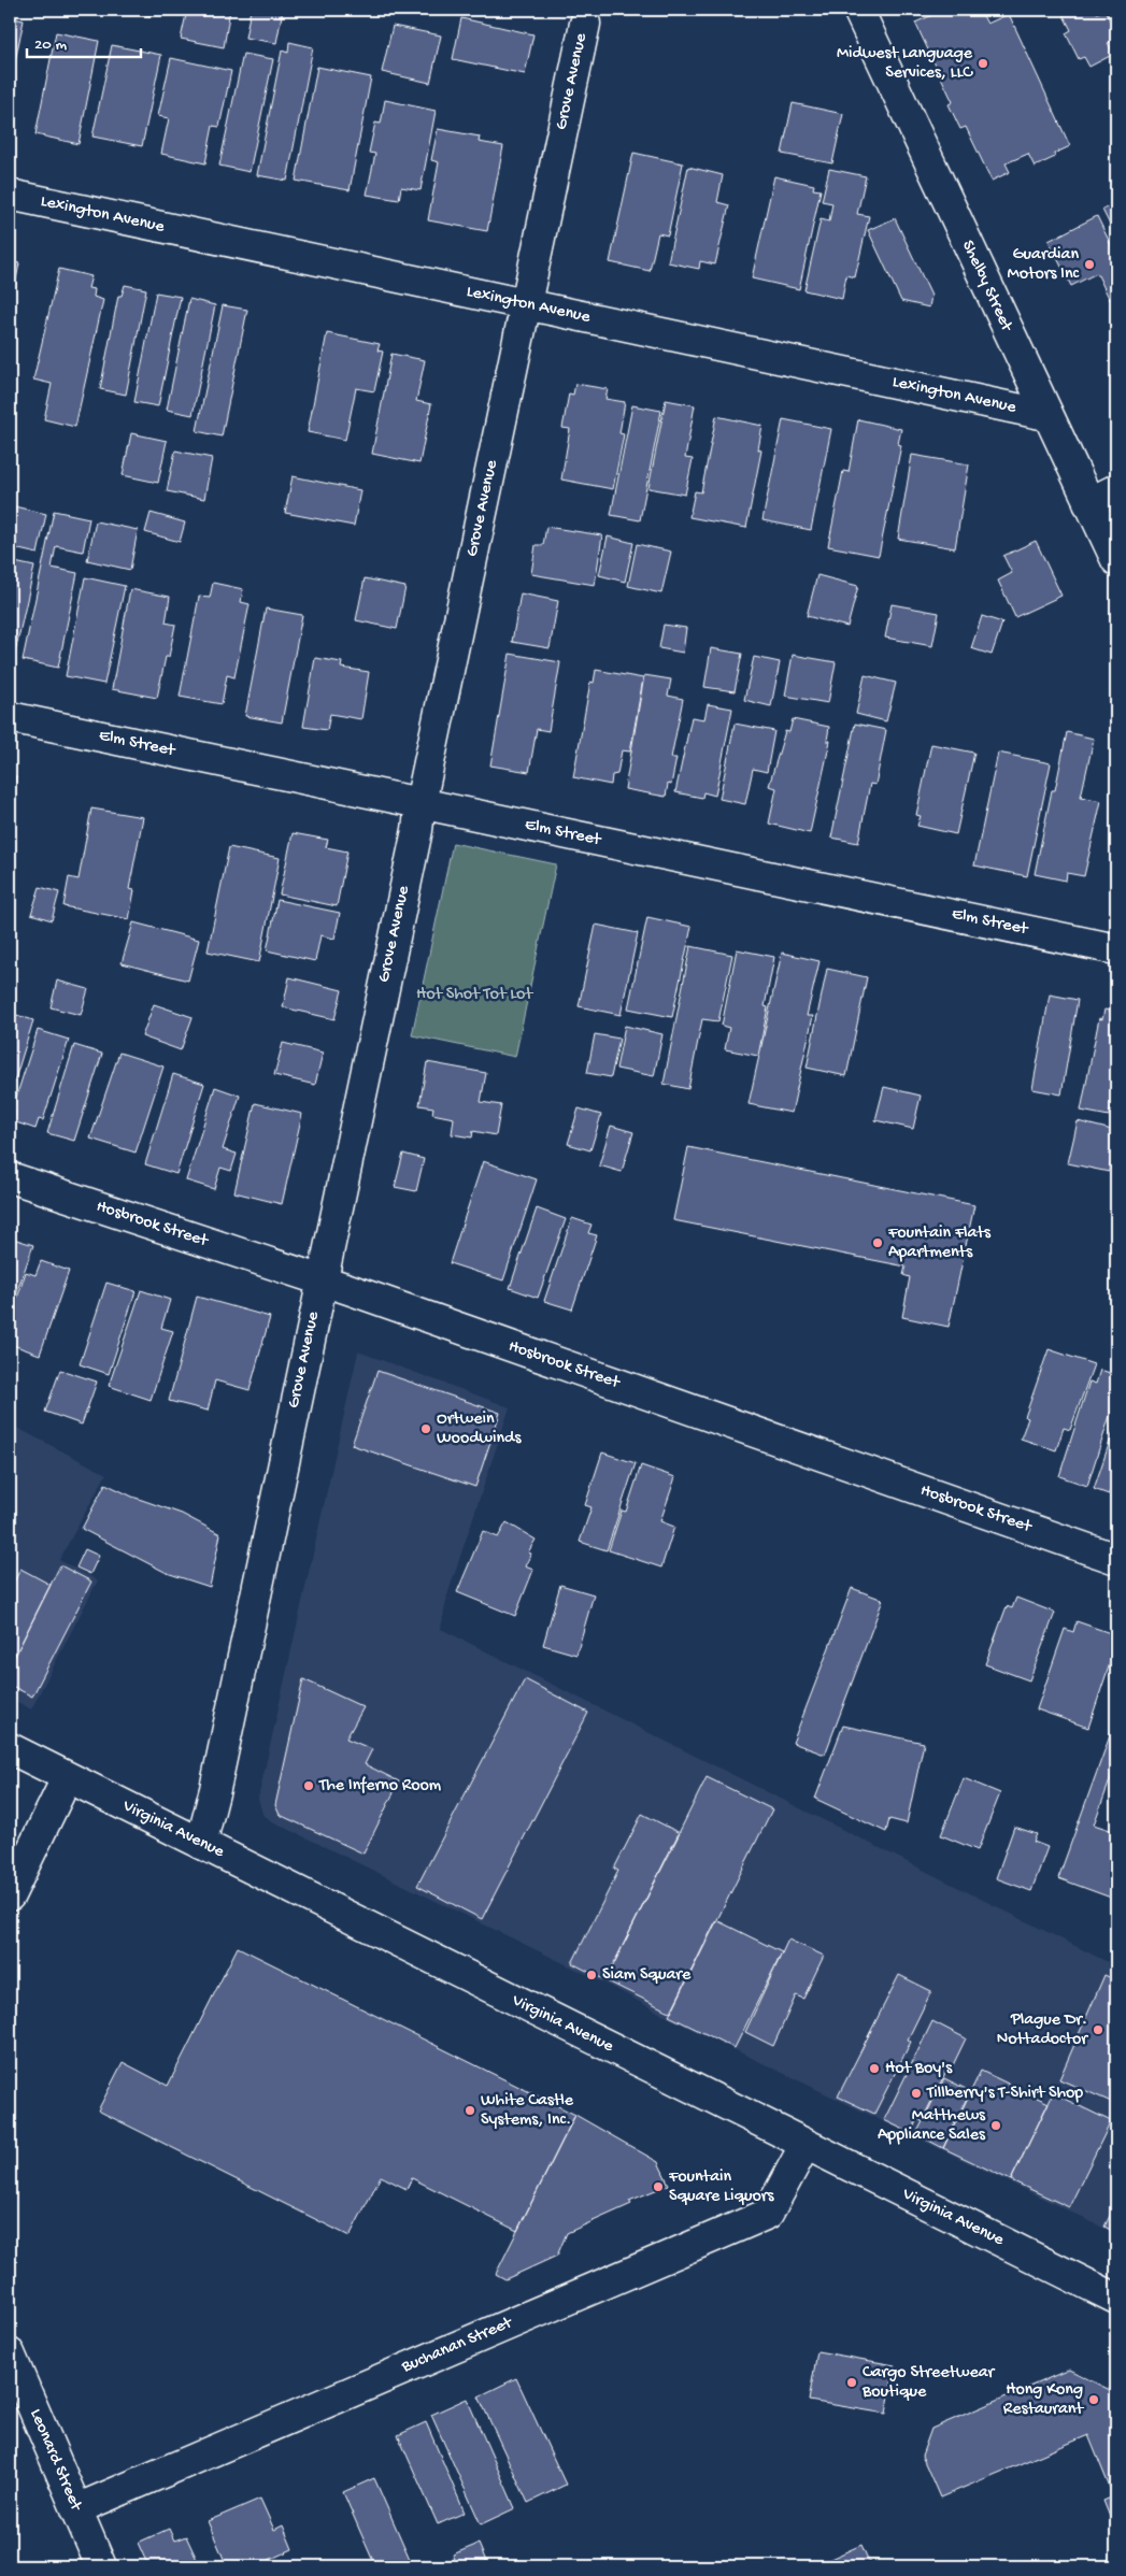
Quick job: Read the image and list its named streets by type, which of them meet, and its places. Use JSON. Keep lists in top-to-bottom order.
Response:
{
  "streets": {
    "street": [
      "Grove Avenue",
      "Lexington Avenue",
      "Shelby Street",
      "Elm Street",
      "Hosbrook Street",
      "Virginia Avenue",
      "Buchanan Street",
      "Leonard Street"
    ]
  },
  "crossings": [
    ["Grove Avenue", "Lexington Avenue"],
    ["Grove Avenue", "Elm Street"],
    ["Grove Avenue", "Hosbrook Street"],
    ["Grove Avenue", "Virginia Avenue"],
    ["Lexington Avenue", "Shelby Street"],
    ["Virginia Avenue", "Buchanan Street"],
    ["Buchanan Street", "Leonard Street"]
  ],
  "parks": ["Hot Shot Tot Lot"],
  "places": [
    "Midwest Language Services, LLC",
    "Guardian Motors Inc",
    "Fountain Flats Apartments",
    "Ortwein Woodwinds",
    "The Inferno Room",
    "Siam Square",
    "Plague Dr. Nottadoctor",
    "Hot Boy's",
    "Tillberry's T-Shirt Shop",
    "White Castle Systems, Inc.",
    "Matthews Appliance Sales",
    "Fountain Square Liquors",
    "Cargo Streetwear Boutique",
    "Hong Kong Restaurant"
  ],
  "scale_bar": "20 m"
}
